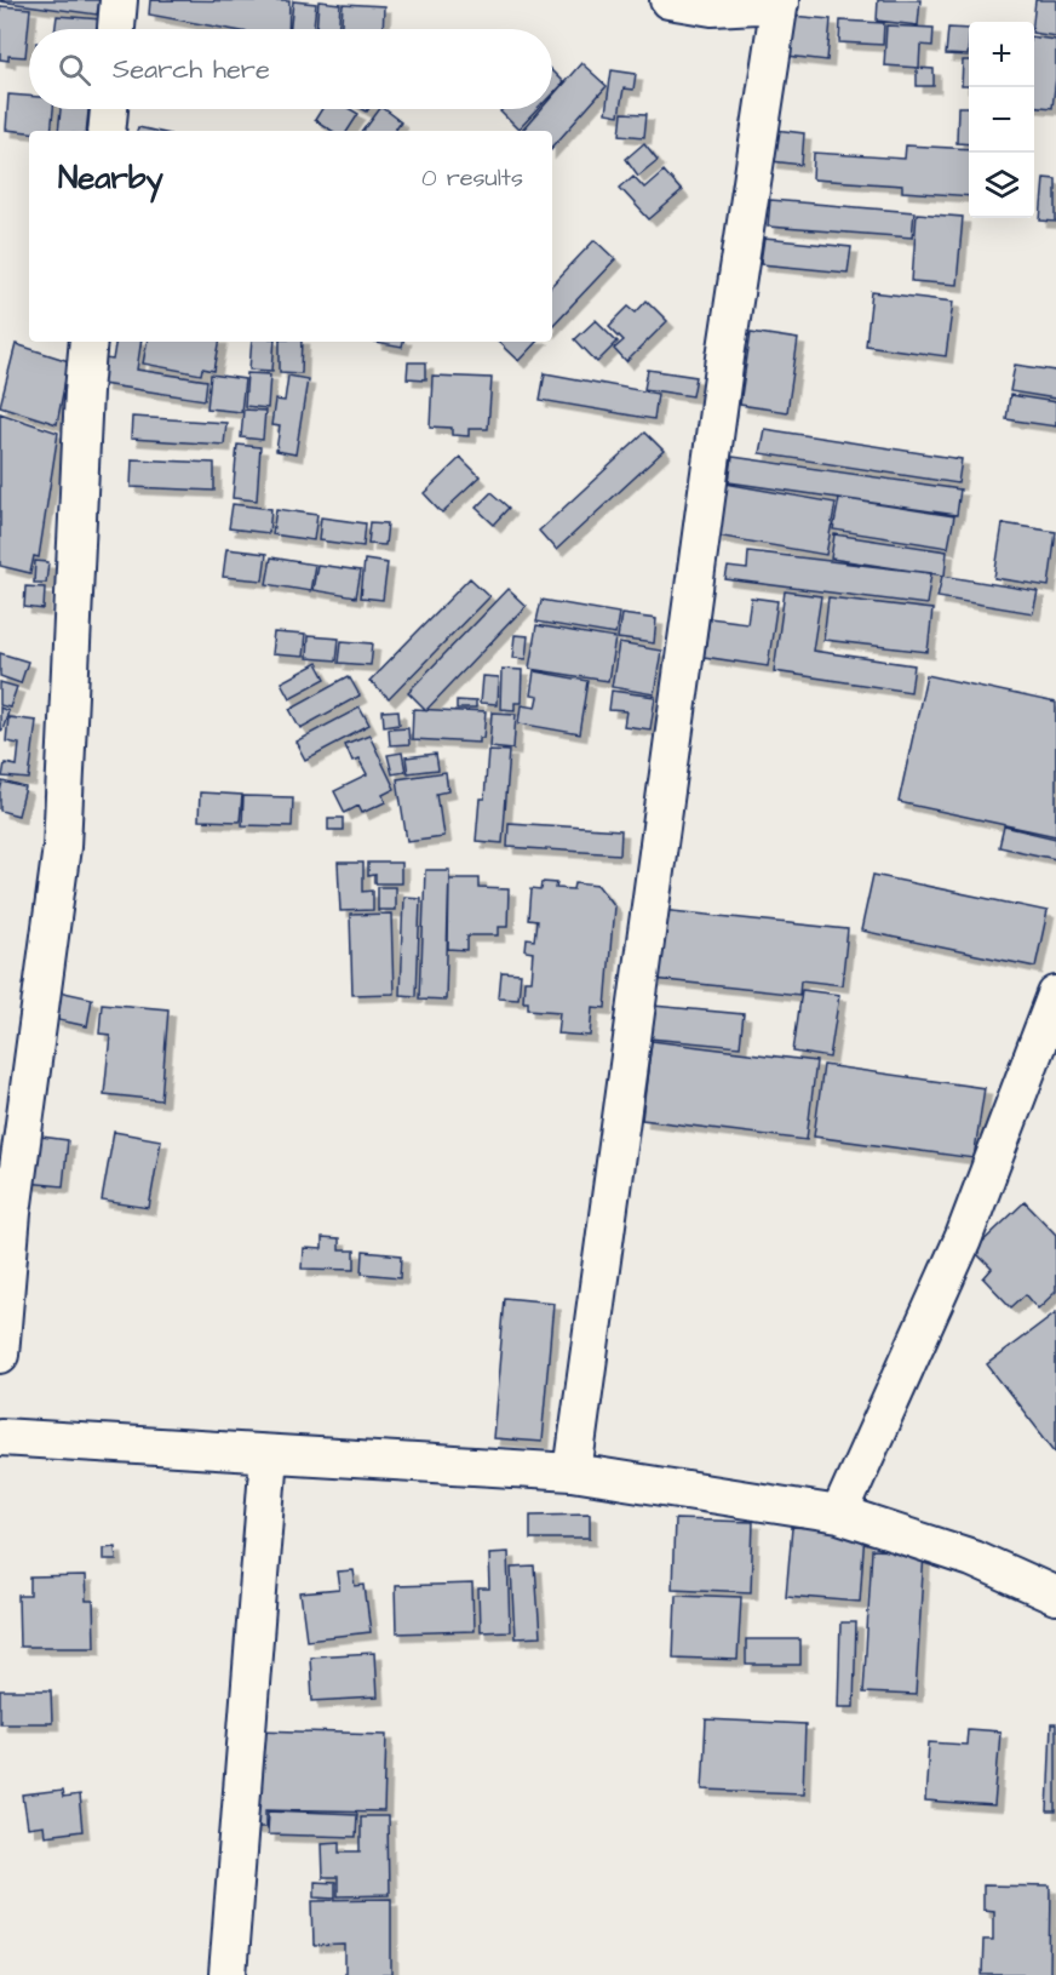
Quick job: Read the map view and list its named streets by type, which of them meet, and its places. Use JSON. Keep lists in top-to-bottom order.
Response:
{
  "page": {
    "map_buttons": ["+", "−"],
    "search": "Search here",
    "heading": ["Nearby", "0 results"]
  }
}
